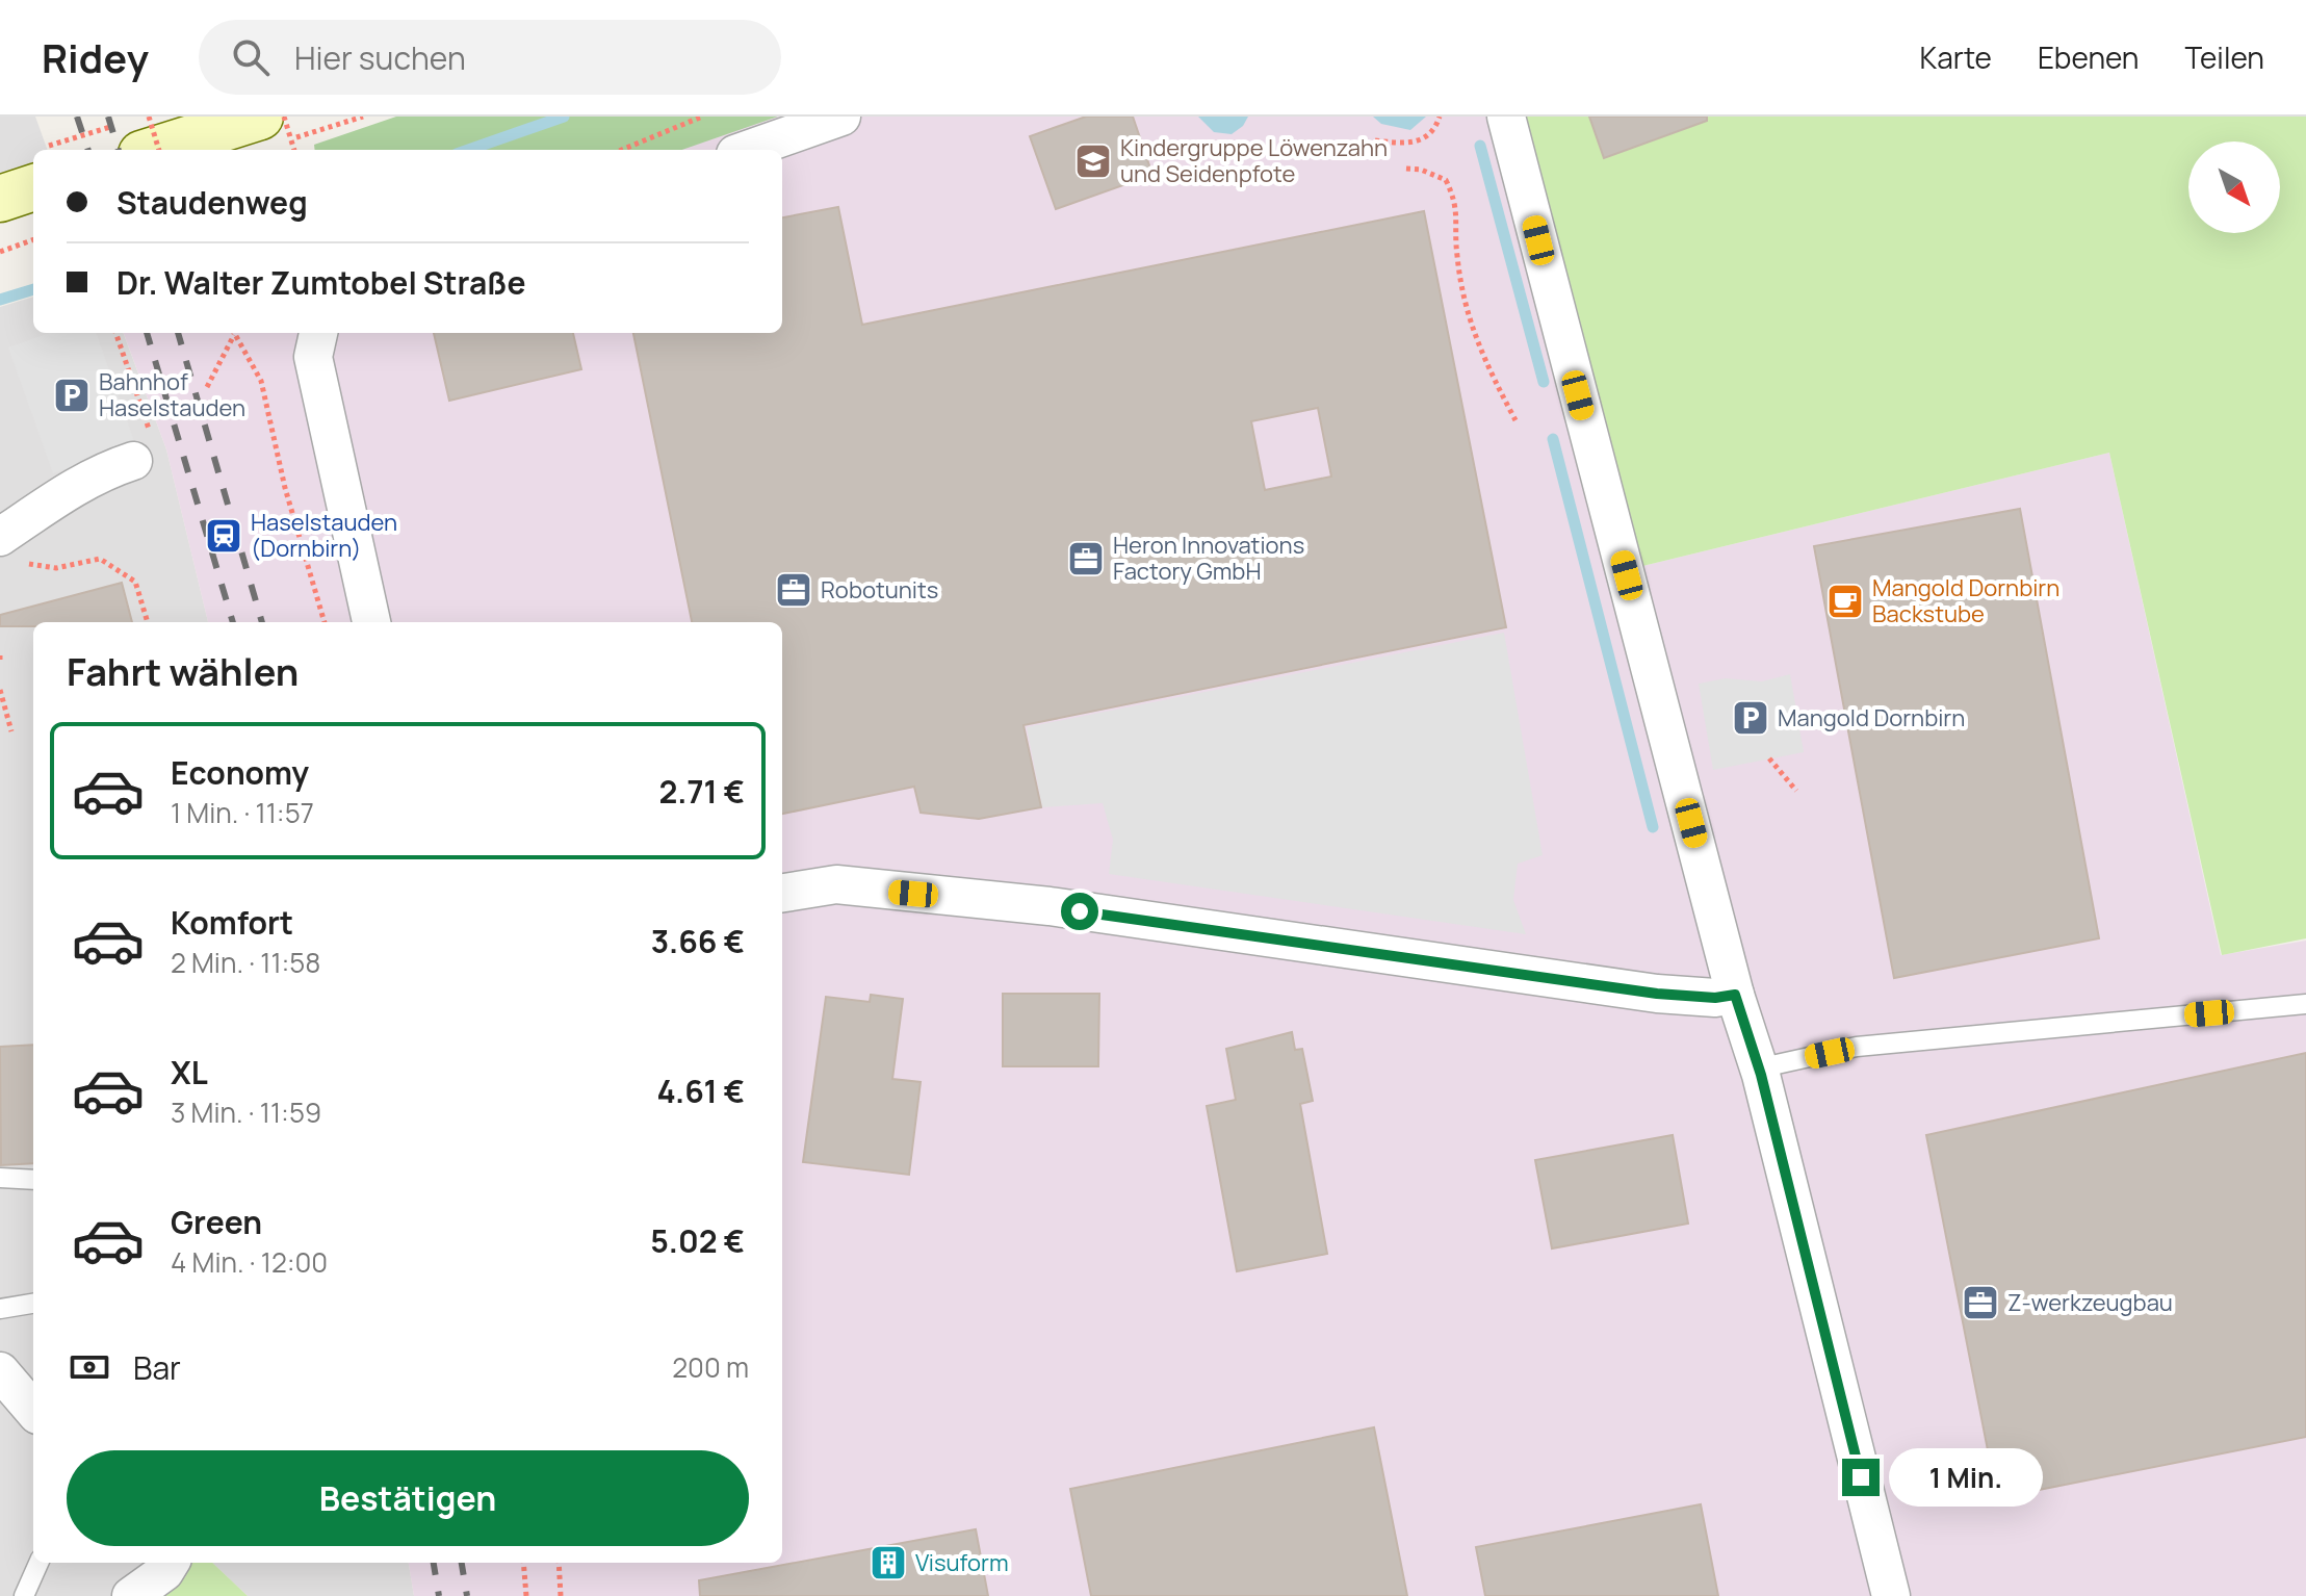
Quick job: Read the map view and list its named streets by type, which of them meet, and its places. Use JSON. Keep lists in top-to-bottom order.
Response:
{
  "places": {
    "school or university": ["Kindergruppe Löwenzahn und Seidenpfote"],
    "parking": ["Bahnhof Haselstauden", "Mangold Dornbirn"],
    "station": ["Haselstauden (Dornbirn)"],
    "office": ["Heron Innovations Factory GmbH", "Robotunits", "Z-werkzeugbau"],
    "cafe": ["Mangold Dornbirn Backstube"],
    "building": ["Visuform"]
  },
  "north": "bottom right",
  "page": {
    "header": "Ridey",
    "search": "Hier suchen",
    "nav": ["Karte", "Ebenen", "Teilen"],
    "banner": ["Staudenweg", "Dr. Walter Zumtobel Straße"],
    "heading": "Fahrt wählen",
    "list": [
      {
        "name": "Economy",
        "note": "1 Min. · 11:57",
        "value": "2.71 €"
      },
      {
        "name": "Komfort",
        "note": "2 Min. · 11:58",
        "value": "3.66 €"
      },
      {
        "name": "XL",
        "note": "3 Min. · 11:59",
        "value": "4.61 €"
      },
      {
        "name": "Green",
        "note": "4 Min. · 12:00",
        "value": "5.02 €"
      }
    ],
    "pay": ["Bar", "200 m"],
    "buttons": "Bestätigen",
    "bubble": "1 Min."
  }
}
